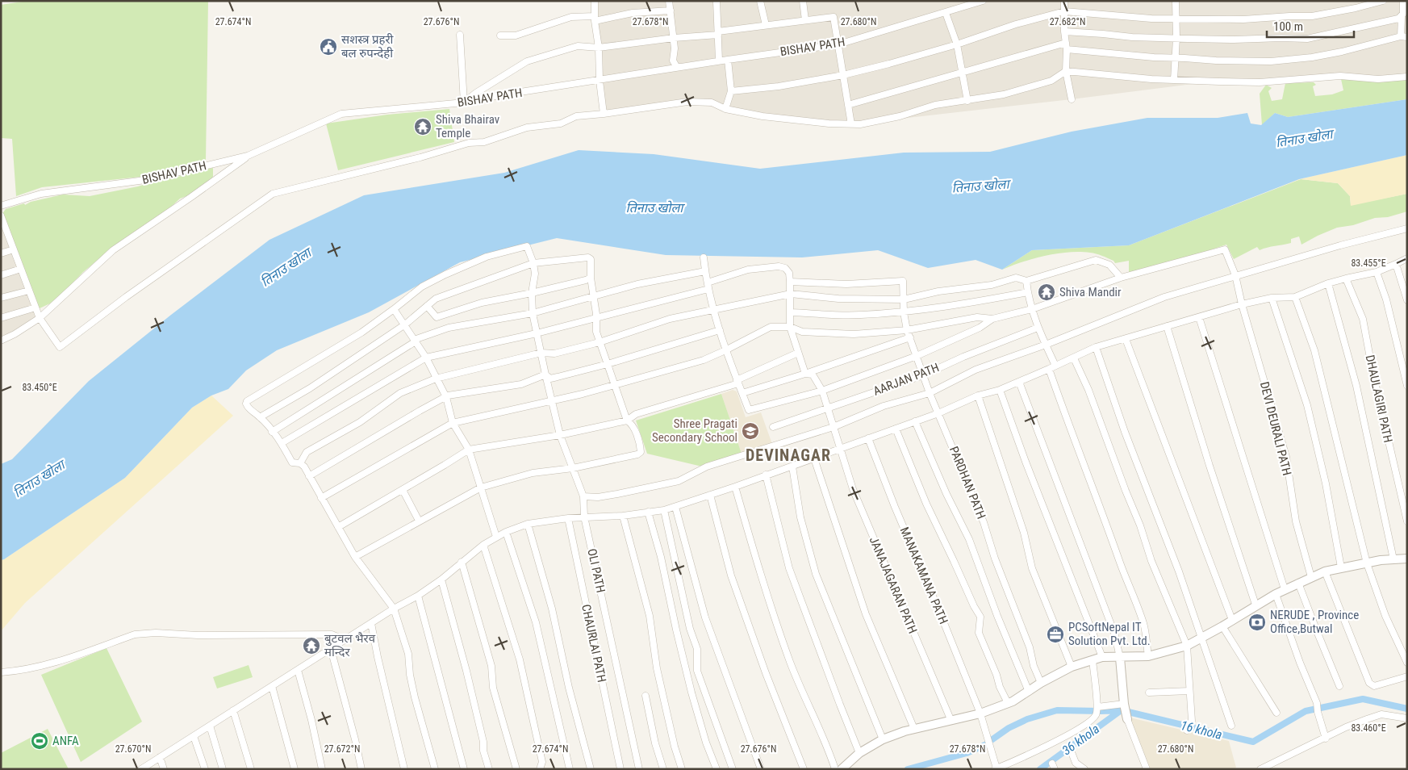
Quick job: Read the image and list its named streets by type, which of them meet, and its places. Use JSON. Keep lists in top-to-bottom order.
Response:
{
  "streets": {
    "street": [
      "BISHAV PATH",
      "AARJAN PATH",
      "DHAULAGIRI PATH",
      "DEVI DEURALI PATH",
      "PARDHAN PATH",
      "OLI PATH",
      "MANAKAMANA PATH",
      "JANAJAGARAN PATH",
      "CHAURLAI PATH"
    ]
  },
  "crossings": [
    ["AARJAN PATH", "PARDHAN PATH"],
    ["AARJAN PATH", "JANAJAGARAN PATH"]
  ],
  "districts": ["DEVINAGAR"],
  "water": ["तिनाउ खोला", "16 khola", "36 khola"],
  "places": {
    "public building": ["सशस्त्र प्रहरी बल रुपन्देही"],
    "temple": ["Shiva Bhairav Temple", "Shiva Mandir", "बुटवल भैरव मन्दिर"],
    "school or university": ["Shree Pragati Secondary School"],
    "bank": ["NERUDE , Province Office,Butwal"],
    "office": ["PCSoftNepal IT Solution Pvt. Ltd."],
    "sports": ["ANFA"]
  },
  "scale_bar": "100 m",
  "coordinates": [
    "27.674°N",
    "27.676°N",
    "27.678°N",
    "27.680°N",
    "27.682°N",
    "83.455°E",
    "83.450°E",
    "83.460°E",
    "27.670°N",
    "27.672°N"
  ]
}
